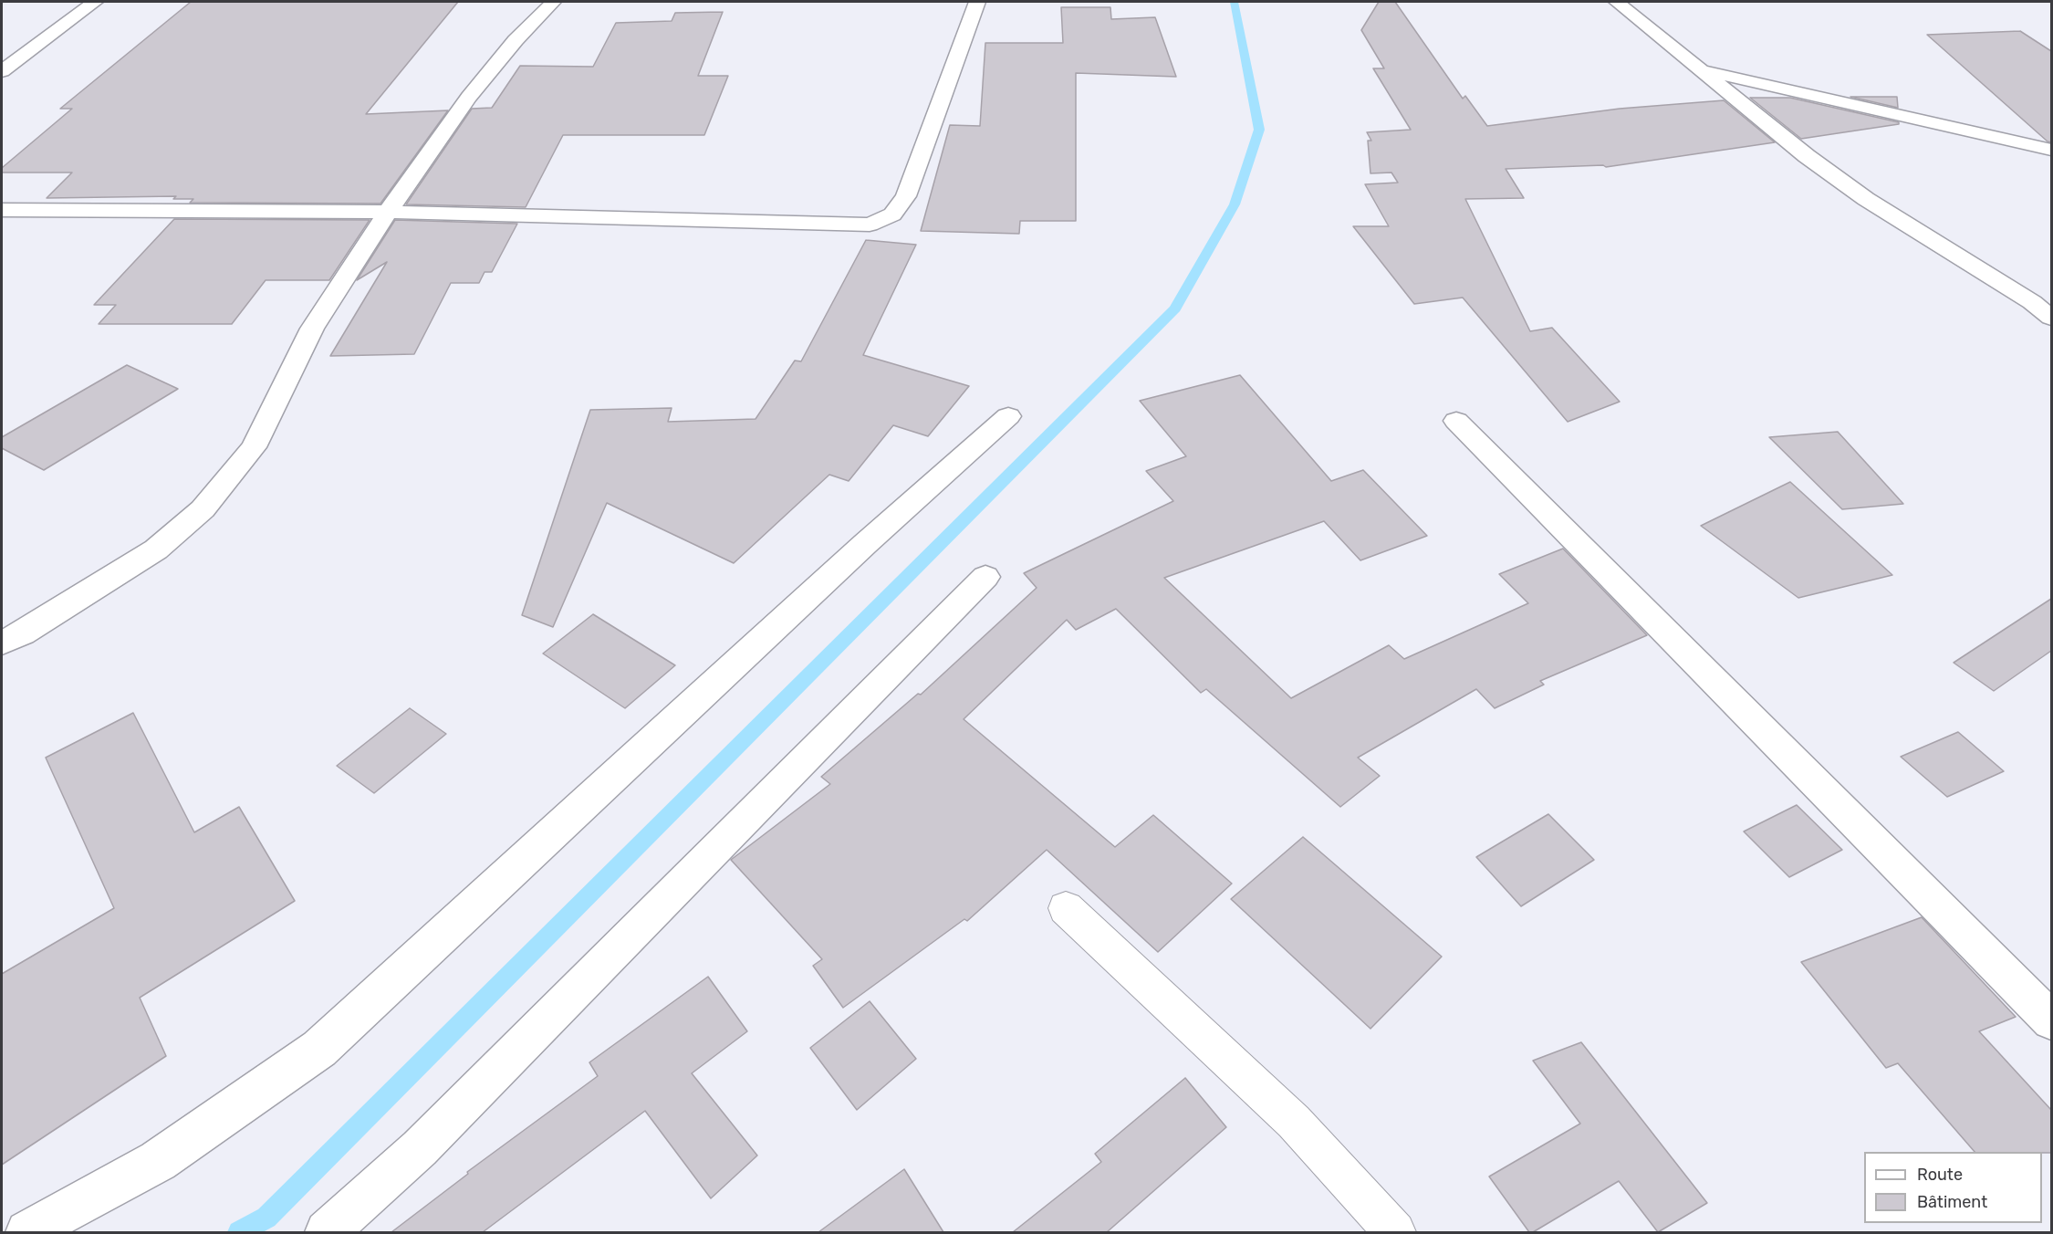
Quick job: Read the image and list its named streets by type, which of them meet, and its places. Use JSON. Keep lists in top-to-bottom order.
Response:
{
  "legend": ["Route", "Bâtiment"]
}
